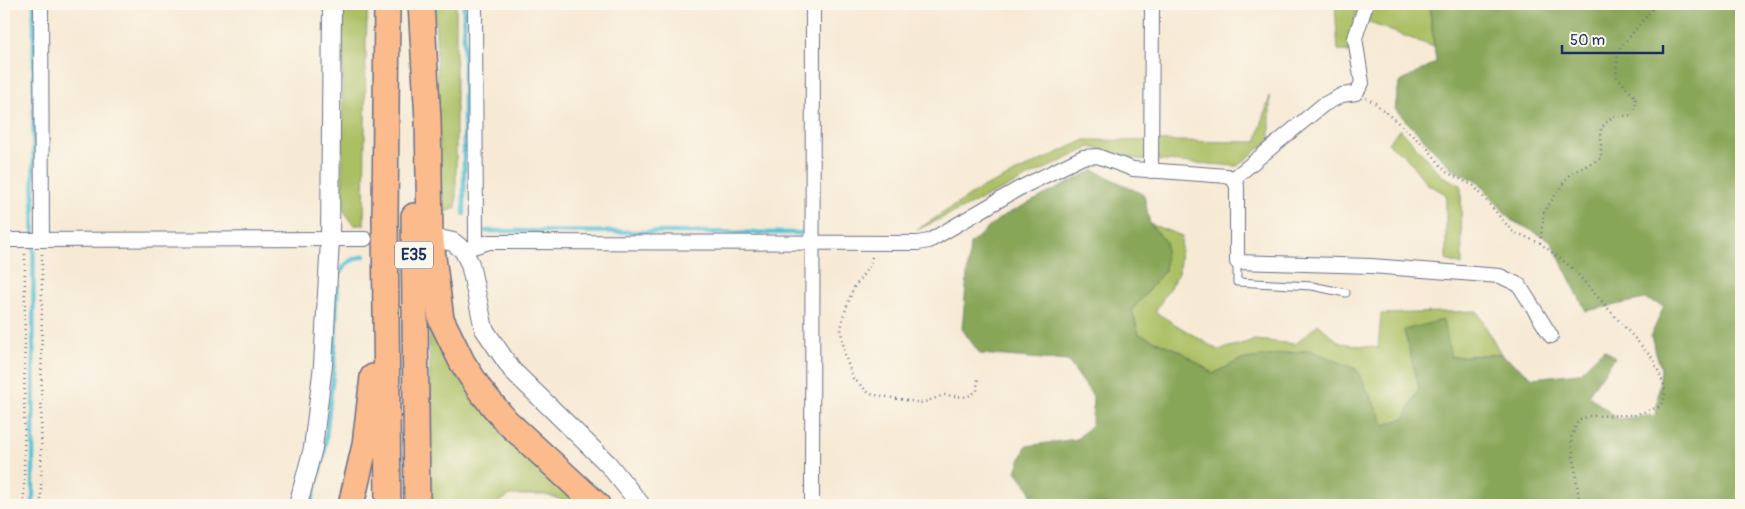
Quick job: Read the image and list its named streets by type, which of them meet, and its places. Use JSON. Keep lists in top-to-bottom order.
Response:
{
  "streets": {
    "highway": ["E35"]
  },
  "scale_bar": "50 m"
}
